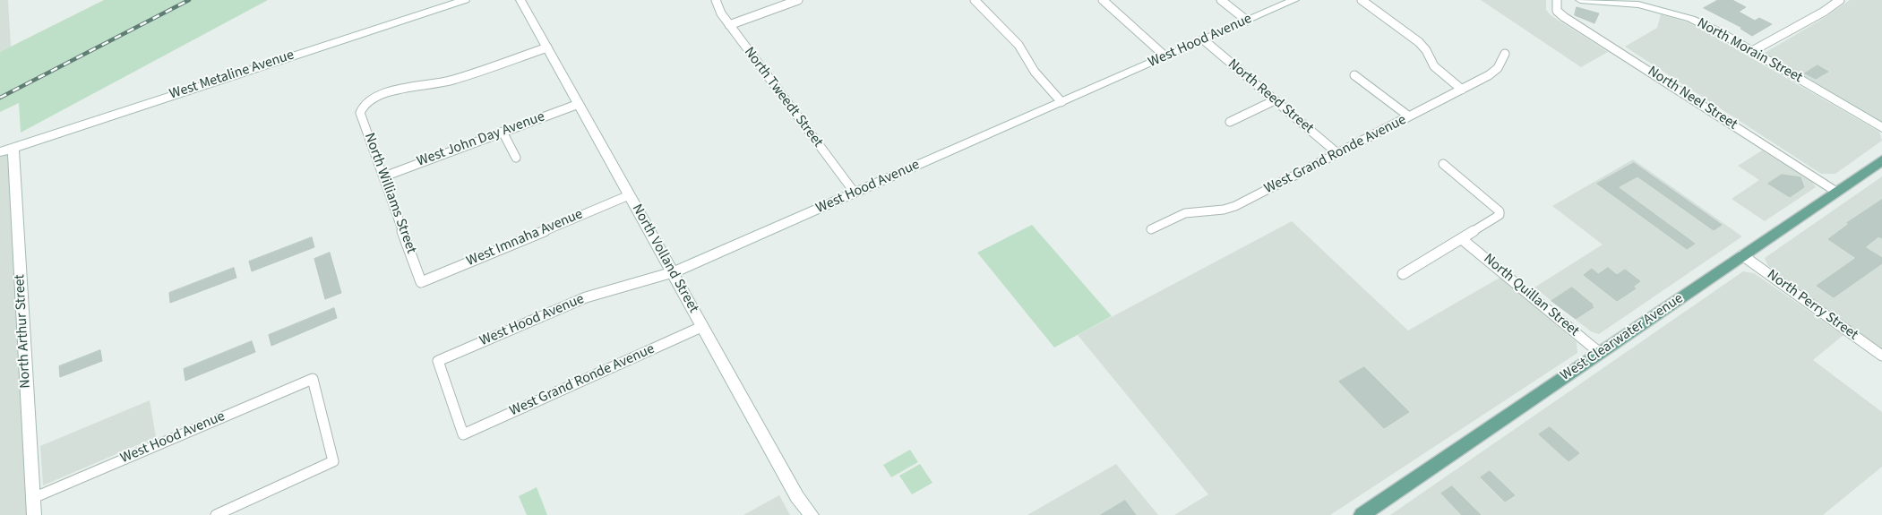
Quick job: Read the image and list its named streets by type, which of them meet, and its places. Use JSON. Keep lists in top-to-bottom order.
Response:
{
  "streets": {
    "main road": ["West Clearwater Avenue"],
    "street": [
      "West Hood Avenue",
      "North Morain Street",
      "West Metaline Avenue",
      "North Reed Street",
      "North Tweedt Street",
      "North Neel Street",
      "West John Day Avenue",
      "West Grand Ronde Avenue",
      "North Williams Street",
      "West Imnaha Avenue",
      "North Volland Street",
      "North Quillan Street",
      "North Perry Street",
      "North Arthur Street"
    ]
  },
  "crossings": [
    ["West Hood Avenue", "North Reed Street"],
    ["West Hood Avenue", "North Tweedt Street"],
    ["West Hood Avenue", "West Grand Ronde Avenue"],
    ["West Hood Avenue", "North Volland Street"],
    ["West Hood Avenue", "North Arthur Street"],
    ["West Metaline Avenue", "North Arthur Street"],
    ["North Reed Street", "West Grand Ronde Avenue"],
    ["North Neel Street", "West Clearwater Avenue"],
    ["West John Day Avenue", "North Williams Street"],
    ["West John Day Avenue", "North Volland Street"],
    ["West Grand Ronde Avenue", "North Volland Street"],
    ["North Williams Street", "West Imnaha Avenue"],
    ["North Williams Street", "North Volland Street"],
    ["West Imnaha Avenue", "North Volland Street"],
    ["North Quillan Street", "West Clearwater Avenue"],
    ["North Perry Street", "West Clearwater Avenue"]
  ]
}
